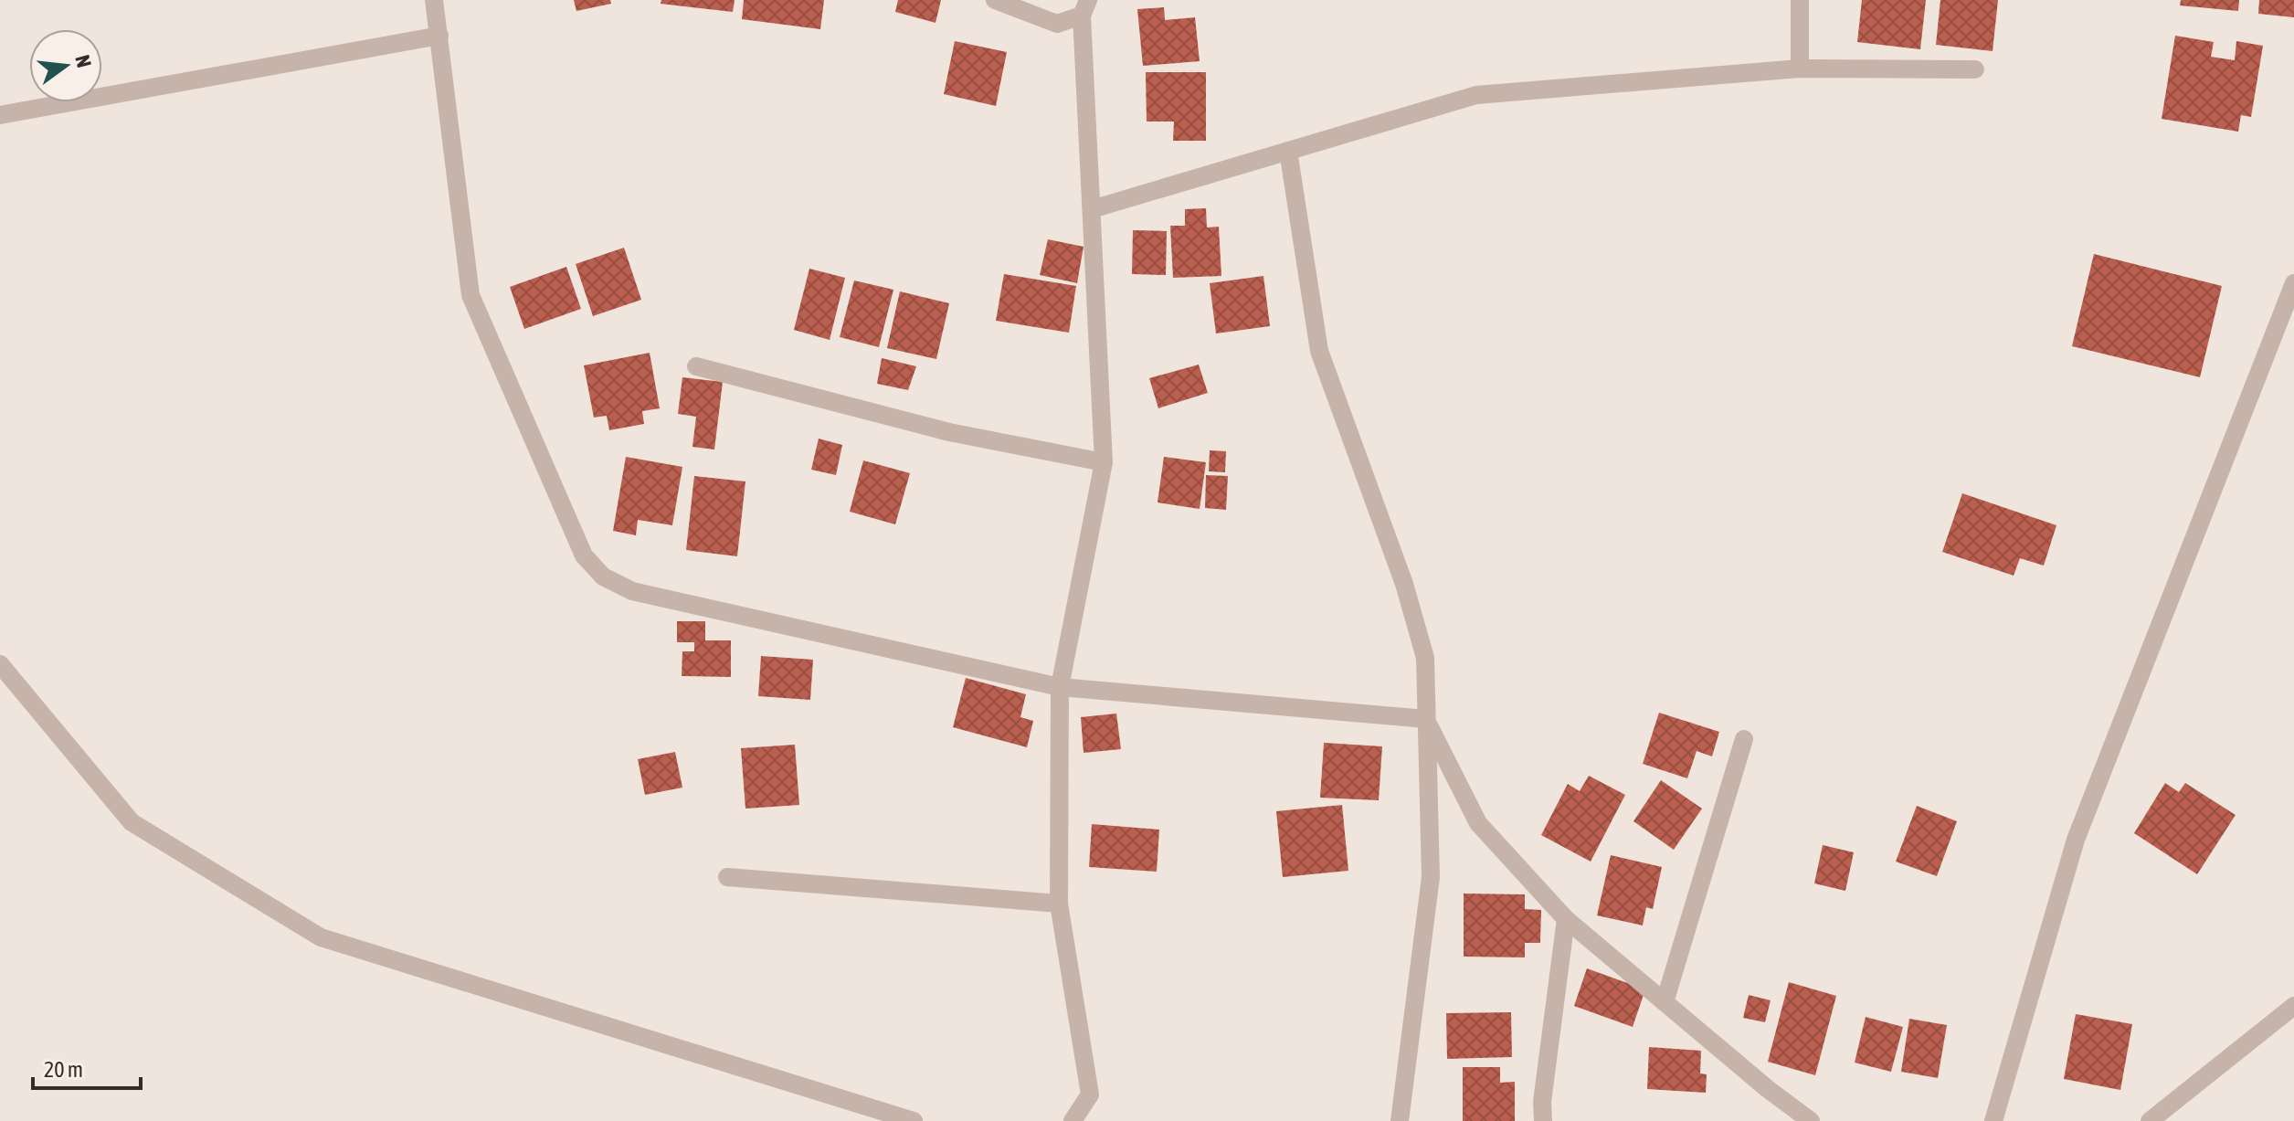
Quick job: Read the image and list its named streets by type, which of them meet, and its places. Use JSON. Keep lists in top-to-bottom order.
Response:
{
  "scale_bar": "20 m",
  "north": "right"
}
